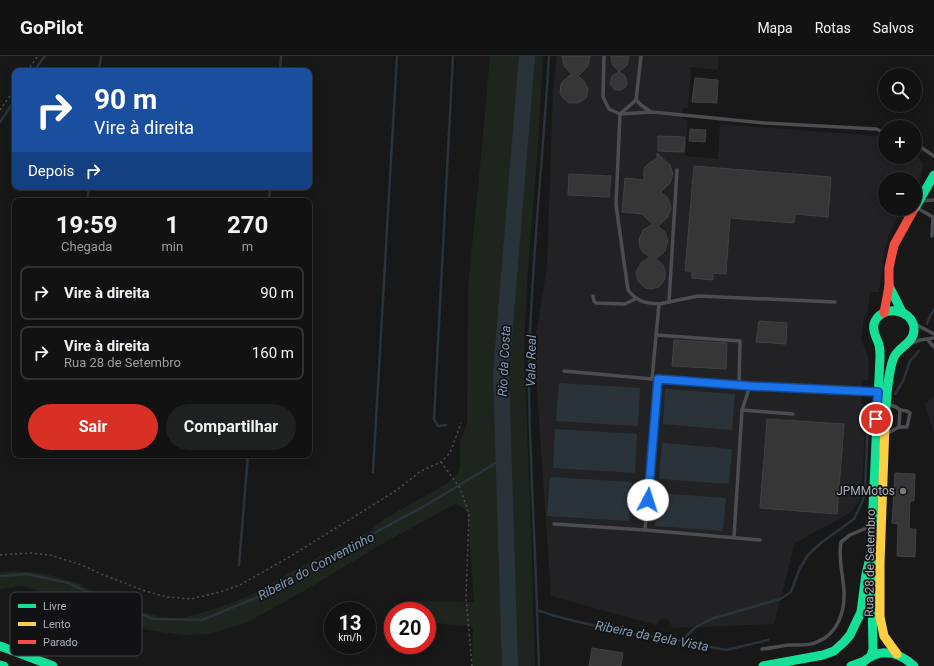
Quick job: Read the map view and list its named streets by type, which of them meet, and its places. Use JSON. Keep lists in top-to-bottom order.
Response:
{
  "streets": {
    "main road": ["Rua 28 de Setembro"]
  },
  "water": [
    "Rio da Costa",
    "Vala Real",
    "Ribeira do Conventinho",
    "Ribeira da Bela Vista"
  ],
  "places": ["JPMMotos"],
  "legend": ["Livre", "Lento", "Parado"],
  "page": {
    "header": "GoPilot",
    "nav": ["Mapa", "Rotas", "Salvos"],
    "map_buttons": ["+", "−"],
    "turn": ["90 m", "Vire à direita"],
    "then": "Depois",
    "eta": [
      "19:59",
      "Chegada",
      "1",
      "min",
      "270",
      "m"
    ],
    "list": [
      {
        "name": "Vire à direita",
        "value": "90 m"
      },
      {
        "name": "Vire à direita",
        "note": "Rua 28 de Setembro",
        "value": "160 m"
      }
    ],
    "buttons": ["Sair", "Compartilhar"],
    "speed": "13 km/h",
    "limit": "20"
  }
}
